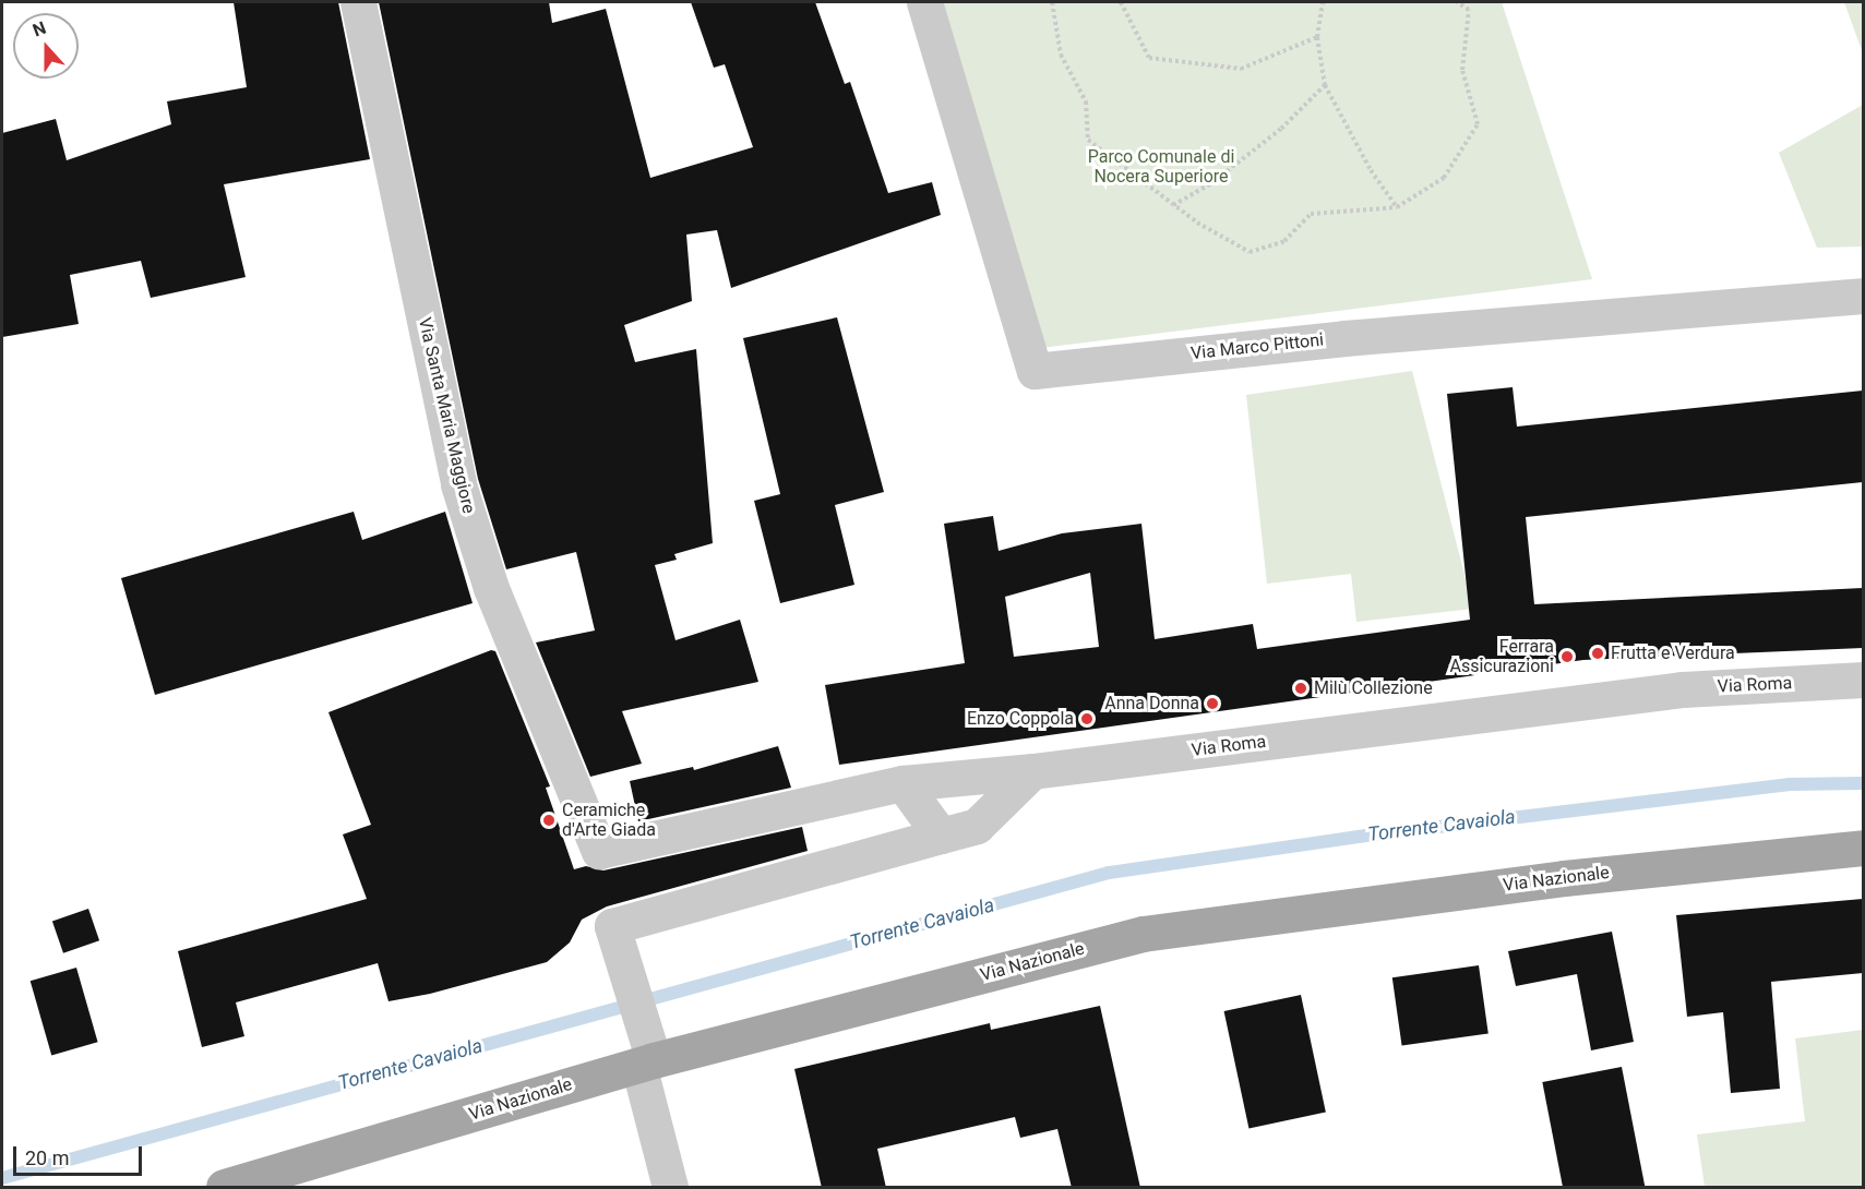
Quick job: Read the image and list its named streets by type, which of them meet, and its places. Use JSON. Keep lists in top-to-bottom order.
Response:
{
  "streets": {
    "main road": ["Via Nazionale"],
    "street": ["Via Marco Pittoni", "Via Santa Maria Maggiore", "Via Roma"]
  },
  "crossings": [
    ["Via Santa Maria Maggiore", "Via Roma"]
  ],
  "water": ["Torrente Cavaiola"],
  "parks": ["Parco Comunale di Nocera Superiore"],
  "places": [
    "Frutta e Verdura",
    "Ferrara Assicurazioni",
    "Milù Collezione",
    "Anna Donna",
    "Enzo Coppola",
    "Ceramiche d'Arte Giada"
  ],
  "scale_bar": "20 m",
  "north": "top"
}
